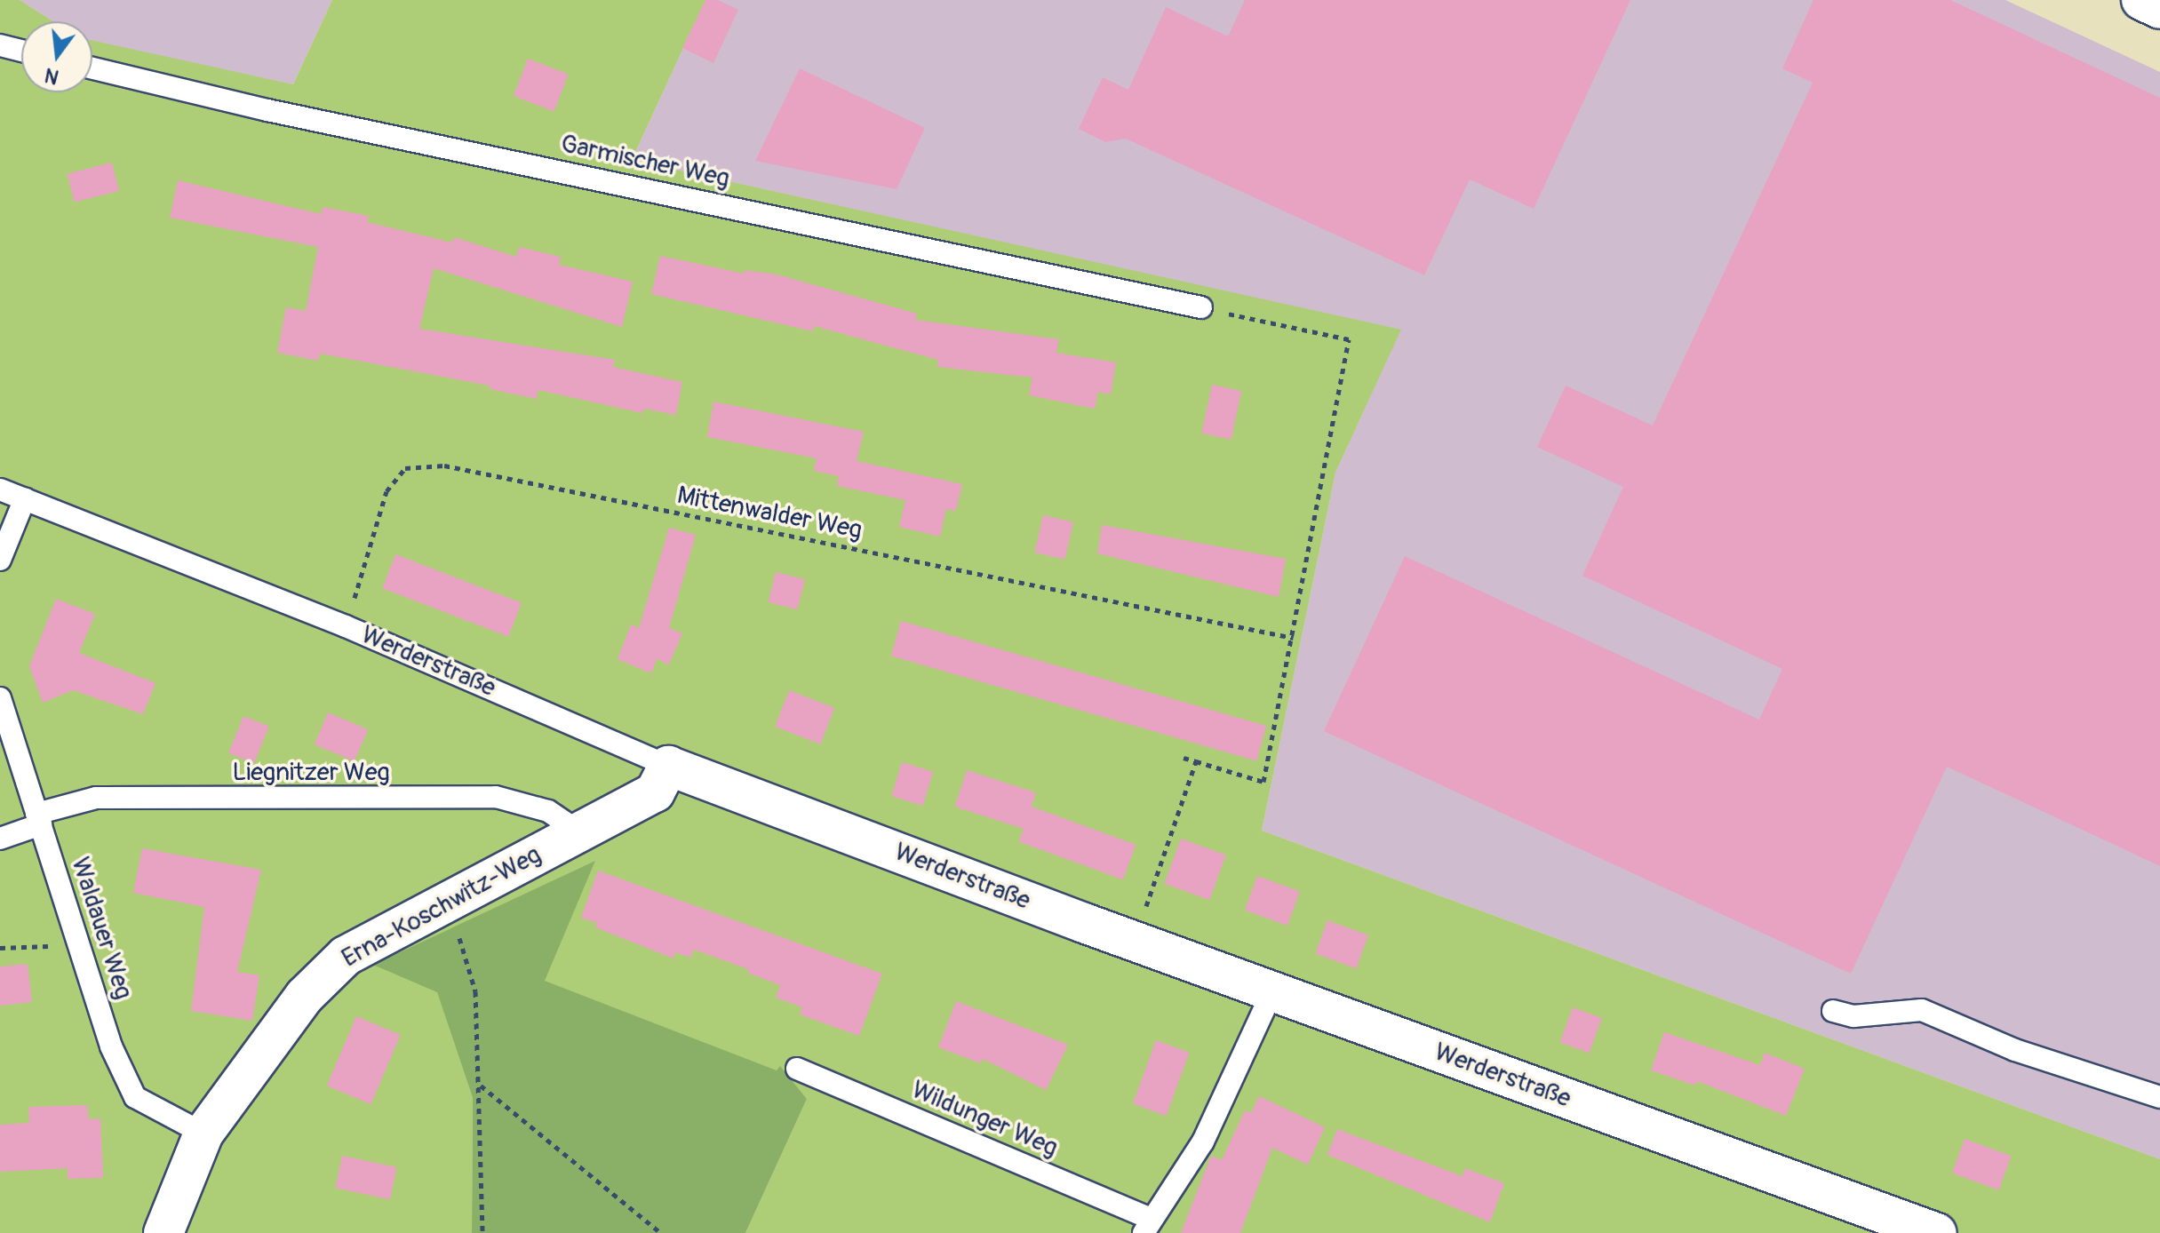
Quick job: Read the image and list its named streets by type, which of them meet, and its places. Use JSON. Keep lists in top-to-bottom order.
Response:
{
  "streets": {
    "street": ["Werderstraße", "Erna-Koschwitz-Weg"],
    "lane": [
      "Garmischer Weg",
      "Liegnitzer Weg",
      "Waldauer Weg",
      "Wildunger Weg"
    ],
    "path": ["Mittenwalder Weg"]
  },
  "crossings": [
    ["Mittenwalder Weg", "Werderstraße"],
    ["Werderstraße", "Erna-Koschwitz-Weg"],
    ["Liegnitzer Weg", "Erna-Koschwitz-Weg"],
    ["Liegnitzer Weg", "Waldauer Weg"],
    ["Erna-Koschwitz-Weg", "Waldauer Weg"]
  ],
  "north": "bottom"
}
